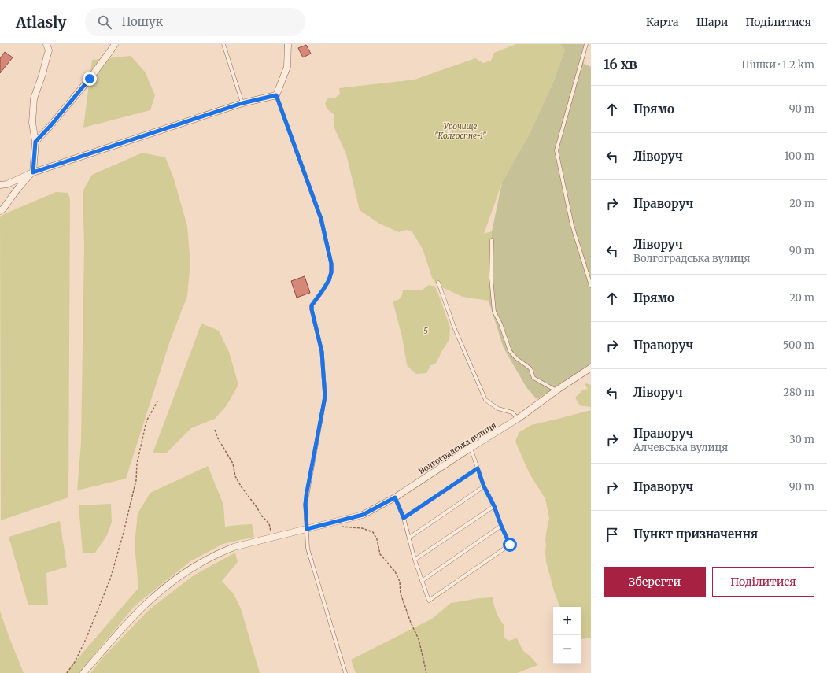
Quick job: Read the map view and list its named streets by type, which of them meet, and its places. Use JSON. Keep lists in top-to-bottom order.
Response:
{
  "streets": {
    "street": ["Волгоградська вулиця"]
  },
  "parks": ["Урочище \"Колгоспне-1\"", "5"],
  "page": {
    "header": "Atlasly",
    "search": "Пошук",
    "nav": ["Карта", "Шари", "Поділитися"],
    "heading": ["16 хв", "Пішки · 1.2 km"],
    "list": [
      ["Прямо", "90 m"],
      ["Ліворуч", "100 m"],
      ["Праворуч", "20 m"],
      ["Ліворуч", "Волгоградська вулиця", "90 m"],
      ["Прямо", "20 m"],
      ["Праворуч", "500 m"],
      ["Ліворуч", "280 m"],
      ["Праворуч", "Алчевська вулиця", "30 m"],
      ["Праворуч", "90 m"],
      "Пункт призначення"
    ],
    "buttons": ["Зберегти", "Поділитися"],
    "map_buttons": ["+", "−"]
  }
}
